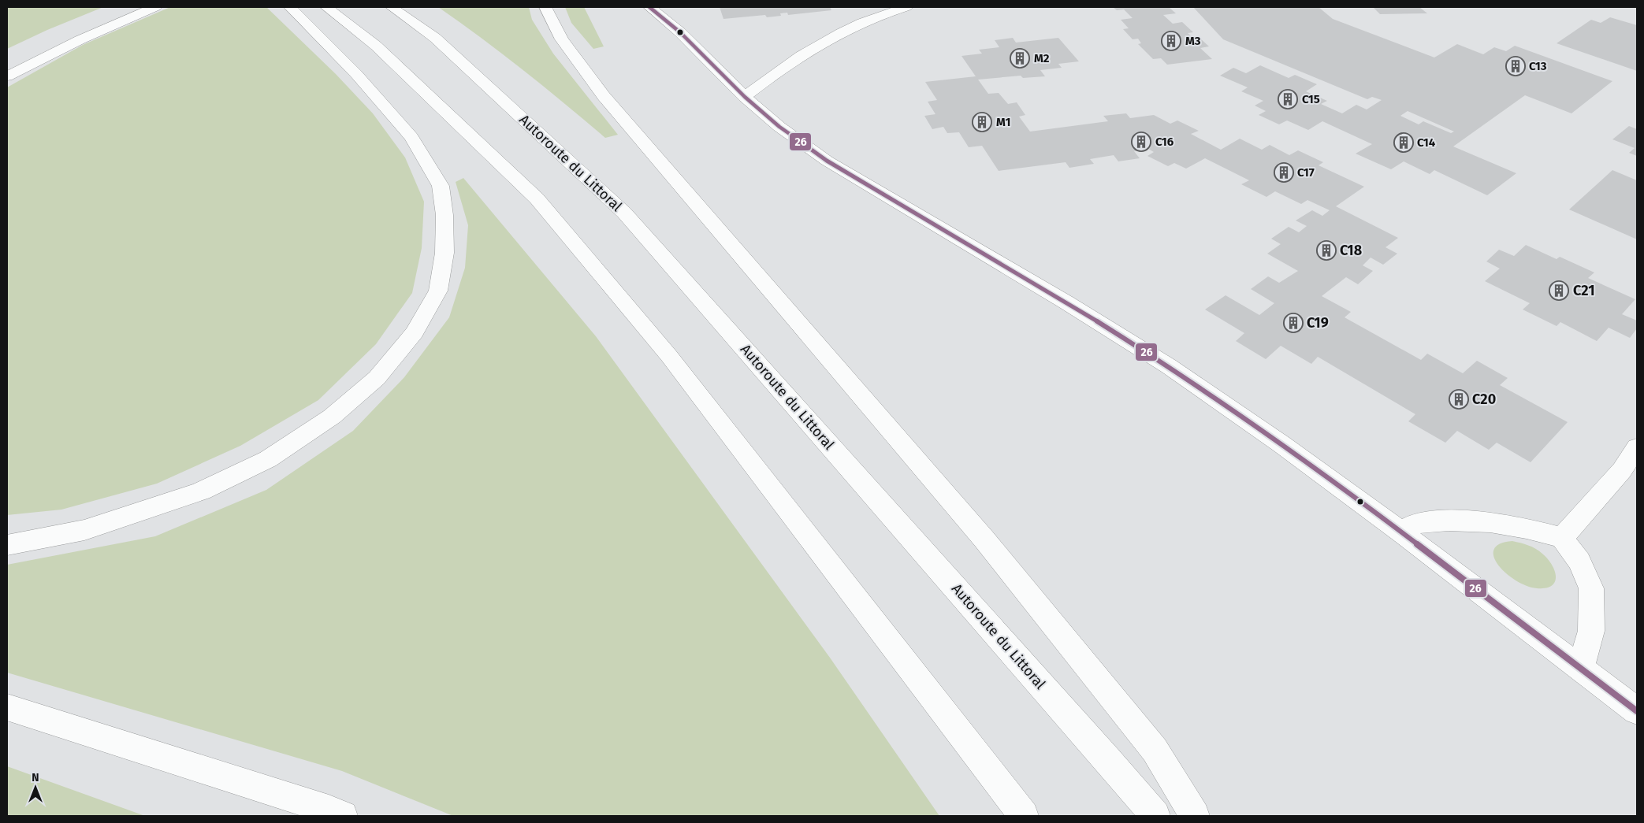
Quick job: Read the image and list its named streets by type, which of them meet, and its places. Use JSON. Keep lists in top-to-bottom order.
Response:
{
  "streets": {
    "main road": ["Autoroute du Littoral"]
  },
  "places": {
    "building": [
      "M3",
      "M2",
      "C13",
      "C15",
      "M1",
      "C16",
      "C14",
      "C17",
      "C18",
      "C21",
      "C19",
      "C20"
    ]
  },
  "lines": ["transit line 26"],
  "north": "top"
}
